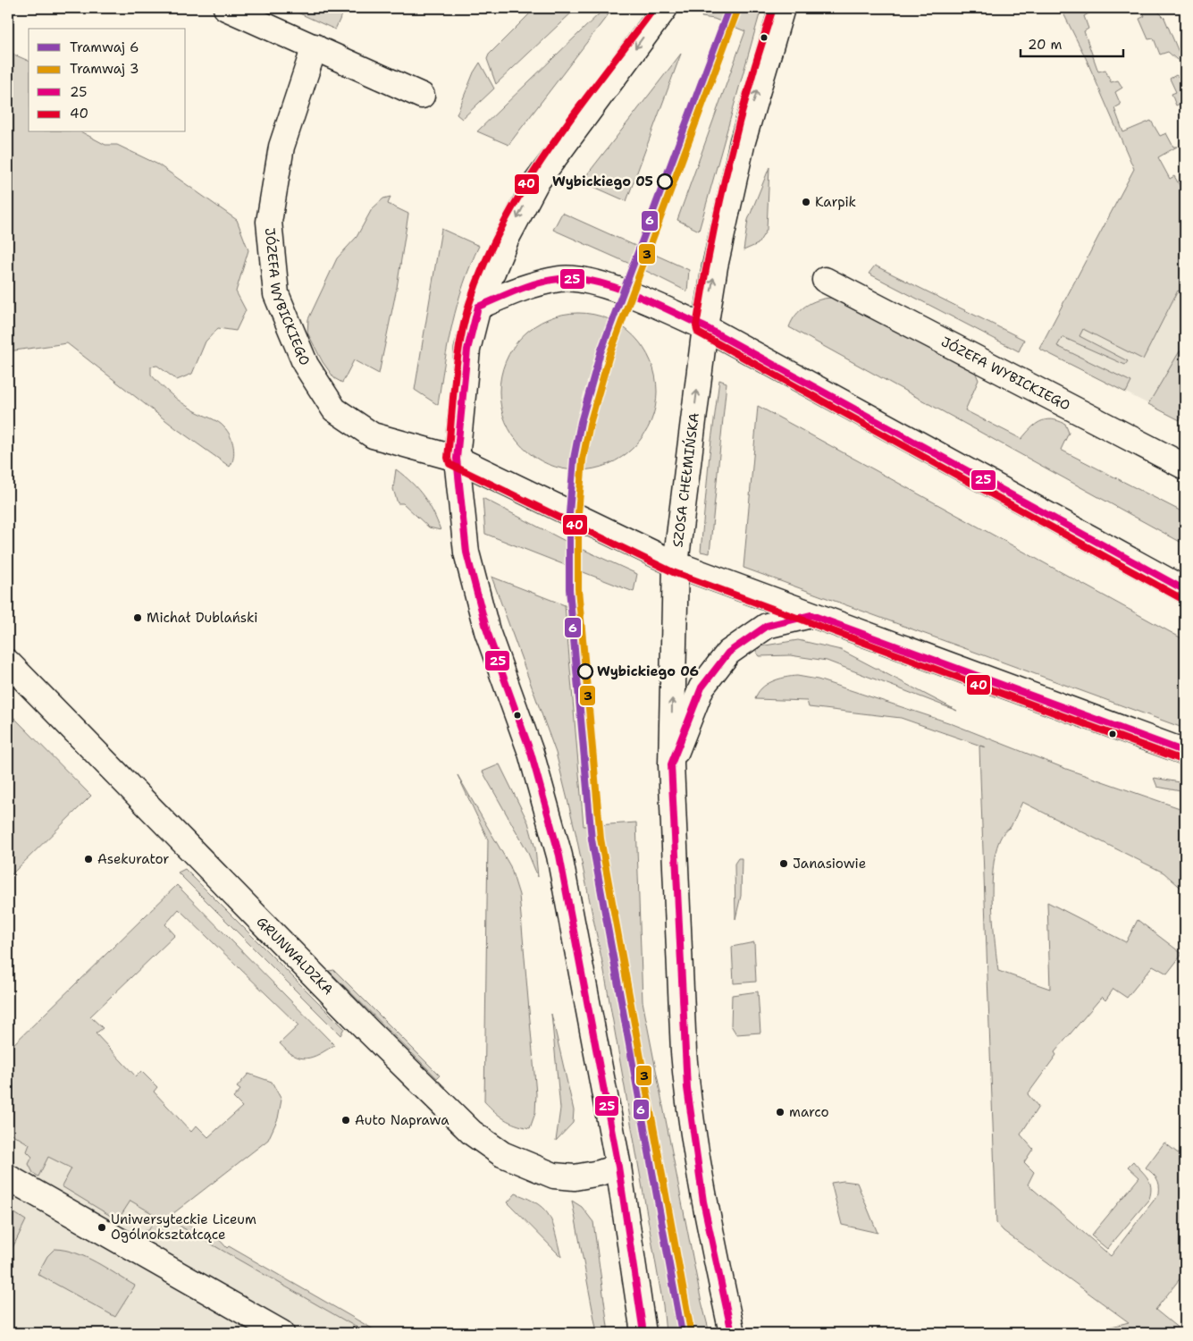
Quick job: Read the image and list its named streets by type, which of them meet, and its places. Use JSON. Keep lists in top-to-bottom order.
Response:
{
  "streets": {
    "main road": ["JÓZEFA WYBICKIEGO", "SZOSA CHEŁMIŃSKA", "GRUNWALDZKA"]
  },
  "crossings": [
    ["JÓZEFA WYBICKIEGO", "SZOSA CHEŁMIŃSKA"]
  ],
  "places": [
    "Wybickiego 05",
    "Karpik",
    "Michał Dublański",
    "Wybickiego 06",
    "Asekurator",
    "Janasiowie",
    "marco",
    "Auto Naprawa",
    "Uniwersyteckie Liceum Ogólnokształcące"
  ],
  "lines": [
    "tram line 6",
    "transit line 40",
    "tram line 3",
    "transit line 25"
  ],
  "legend": [
    "Tramwaj 6",
    "Tramwaj 3",
    "25",
    "40"
  ],
  "scale_bar": "20 m"
}
